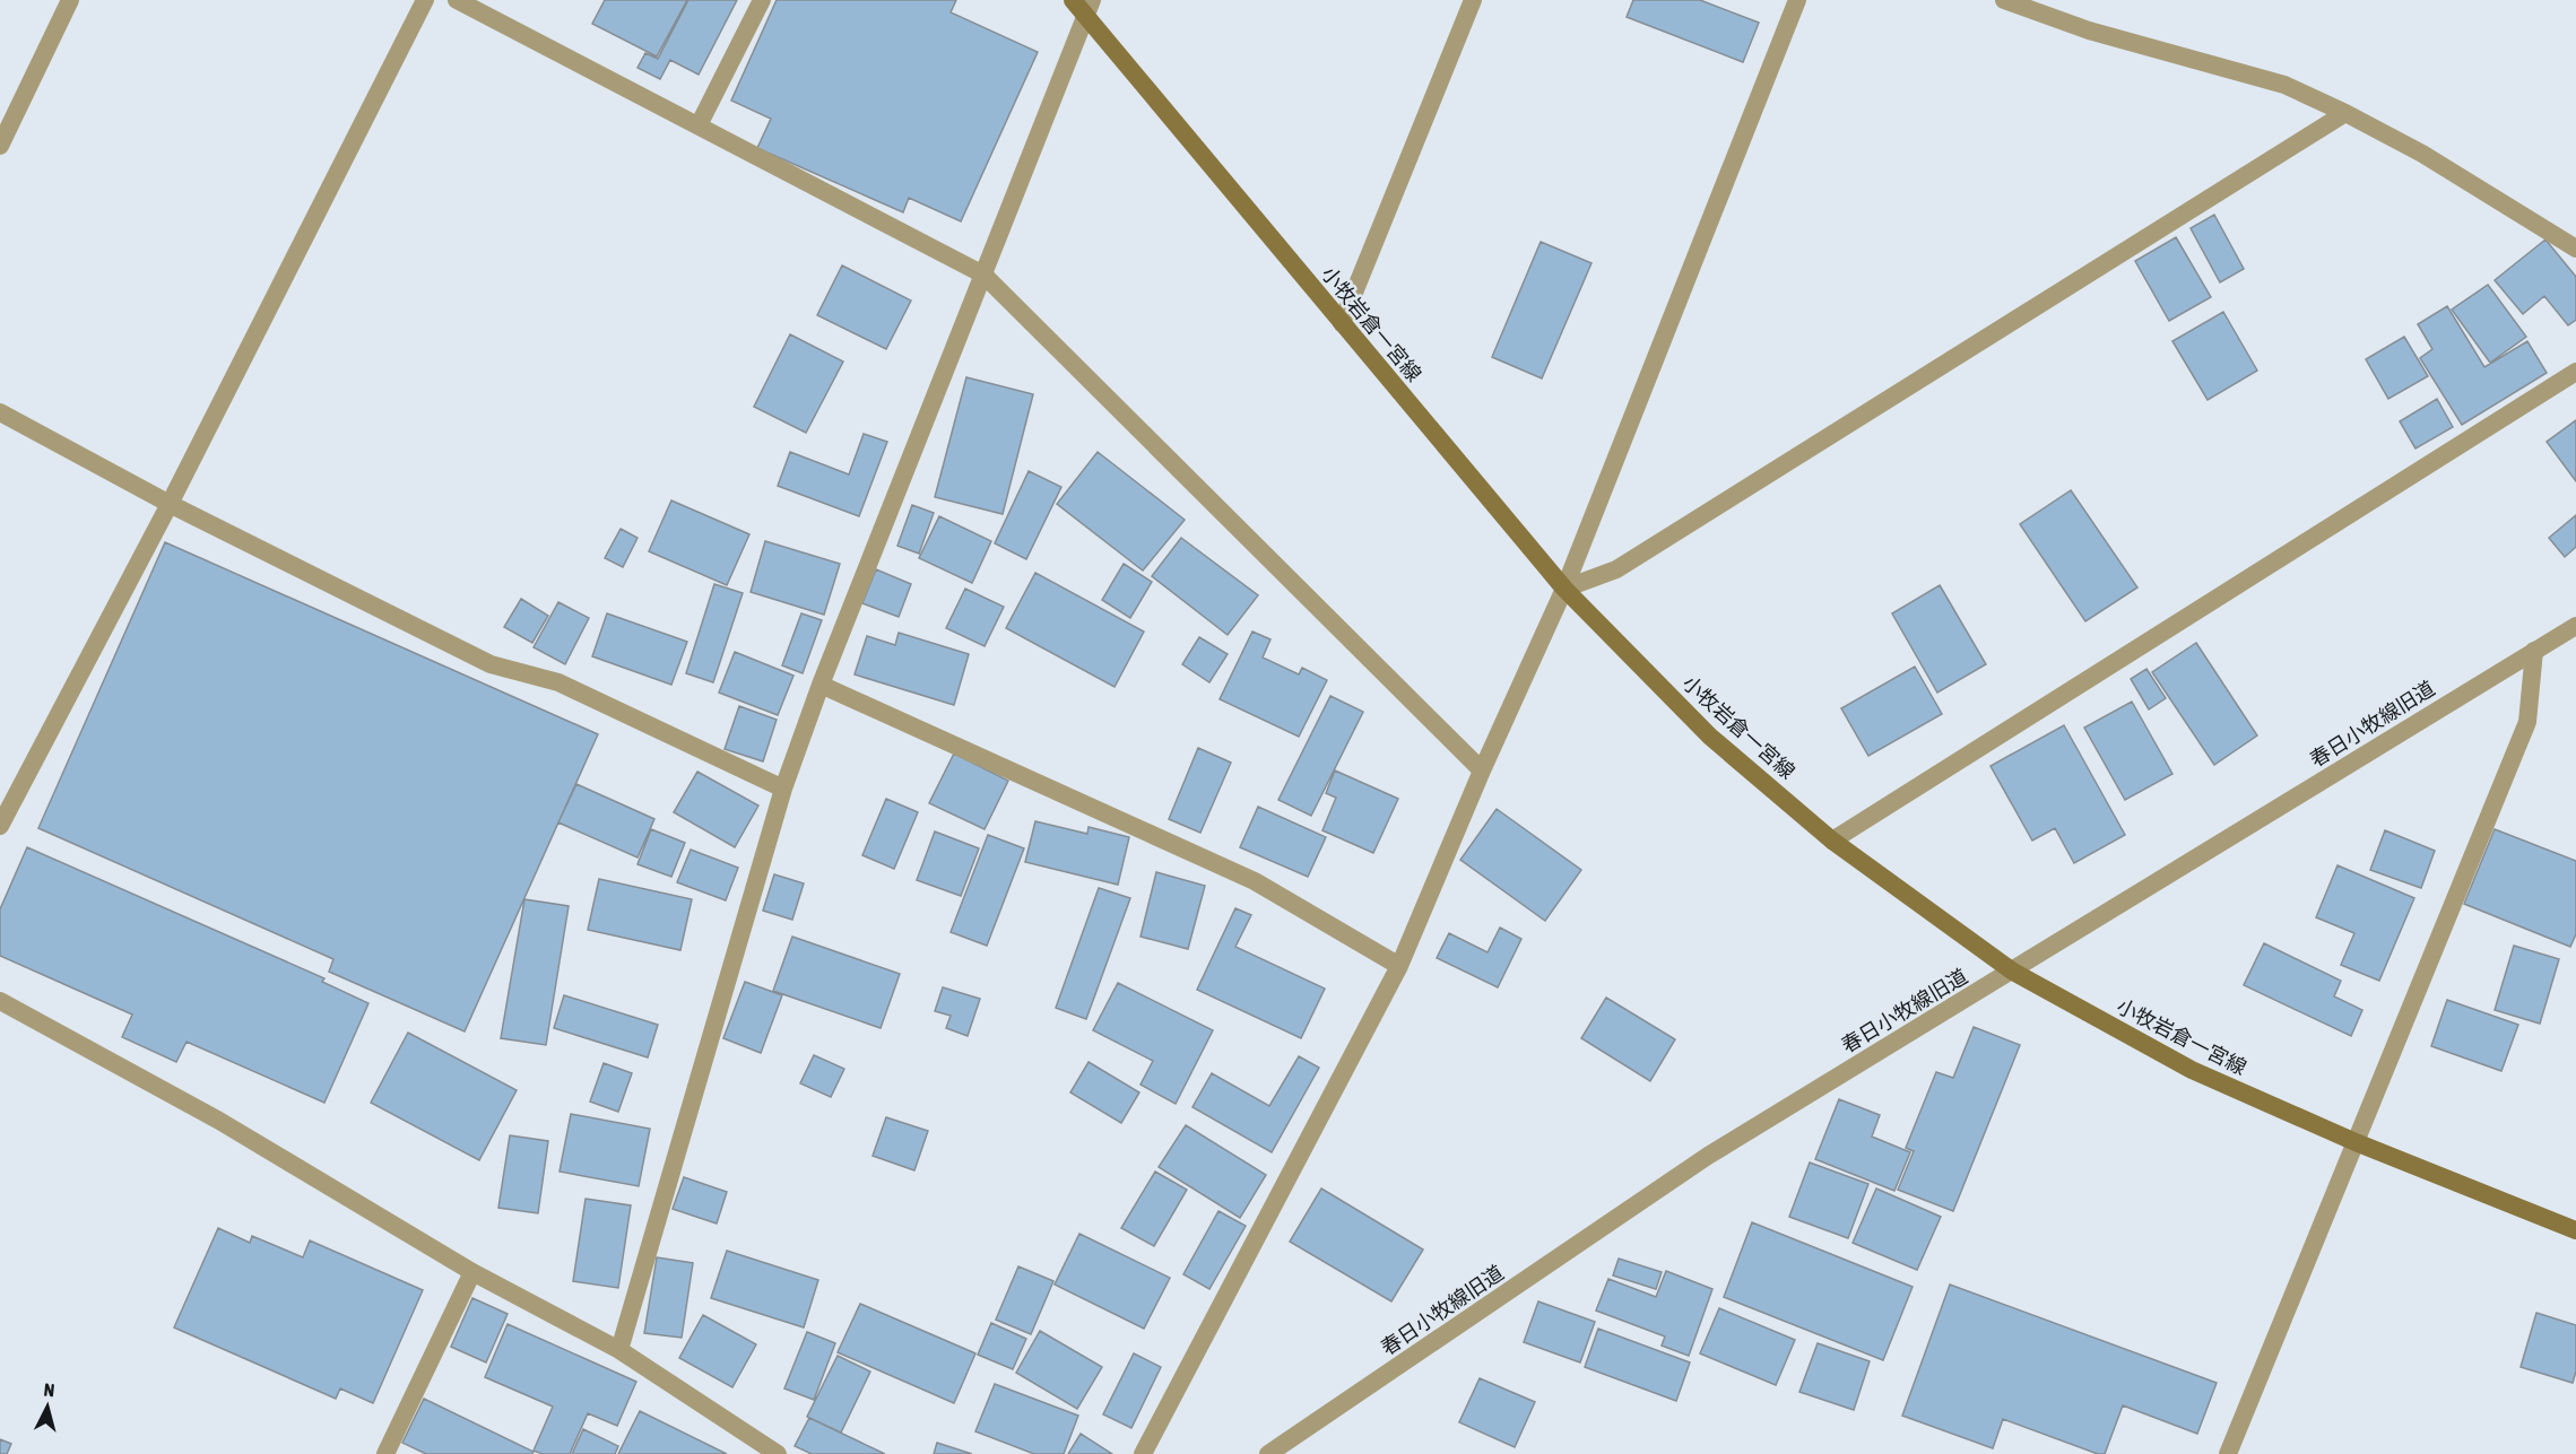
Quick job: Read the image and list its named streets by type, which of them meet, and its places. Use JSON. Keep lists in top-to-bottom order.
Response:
{
  "streets": {
    "main road": ["小牧岩倉一宮線"],
    "street": ["春日小牧線旧道"]
  },
  "crossings": [
    ["小牧岩倉一宮線", "春日小牧線旧道"]
  ],
  "north": "top"
}
